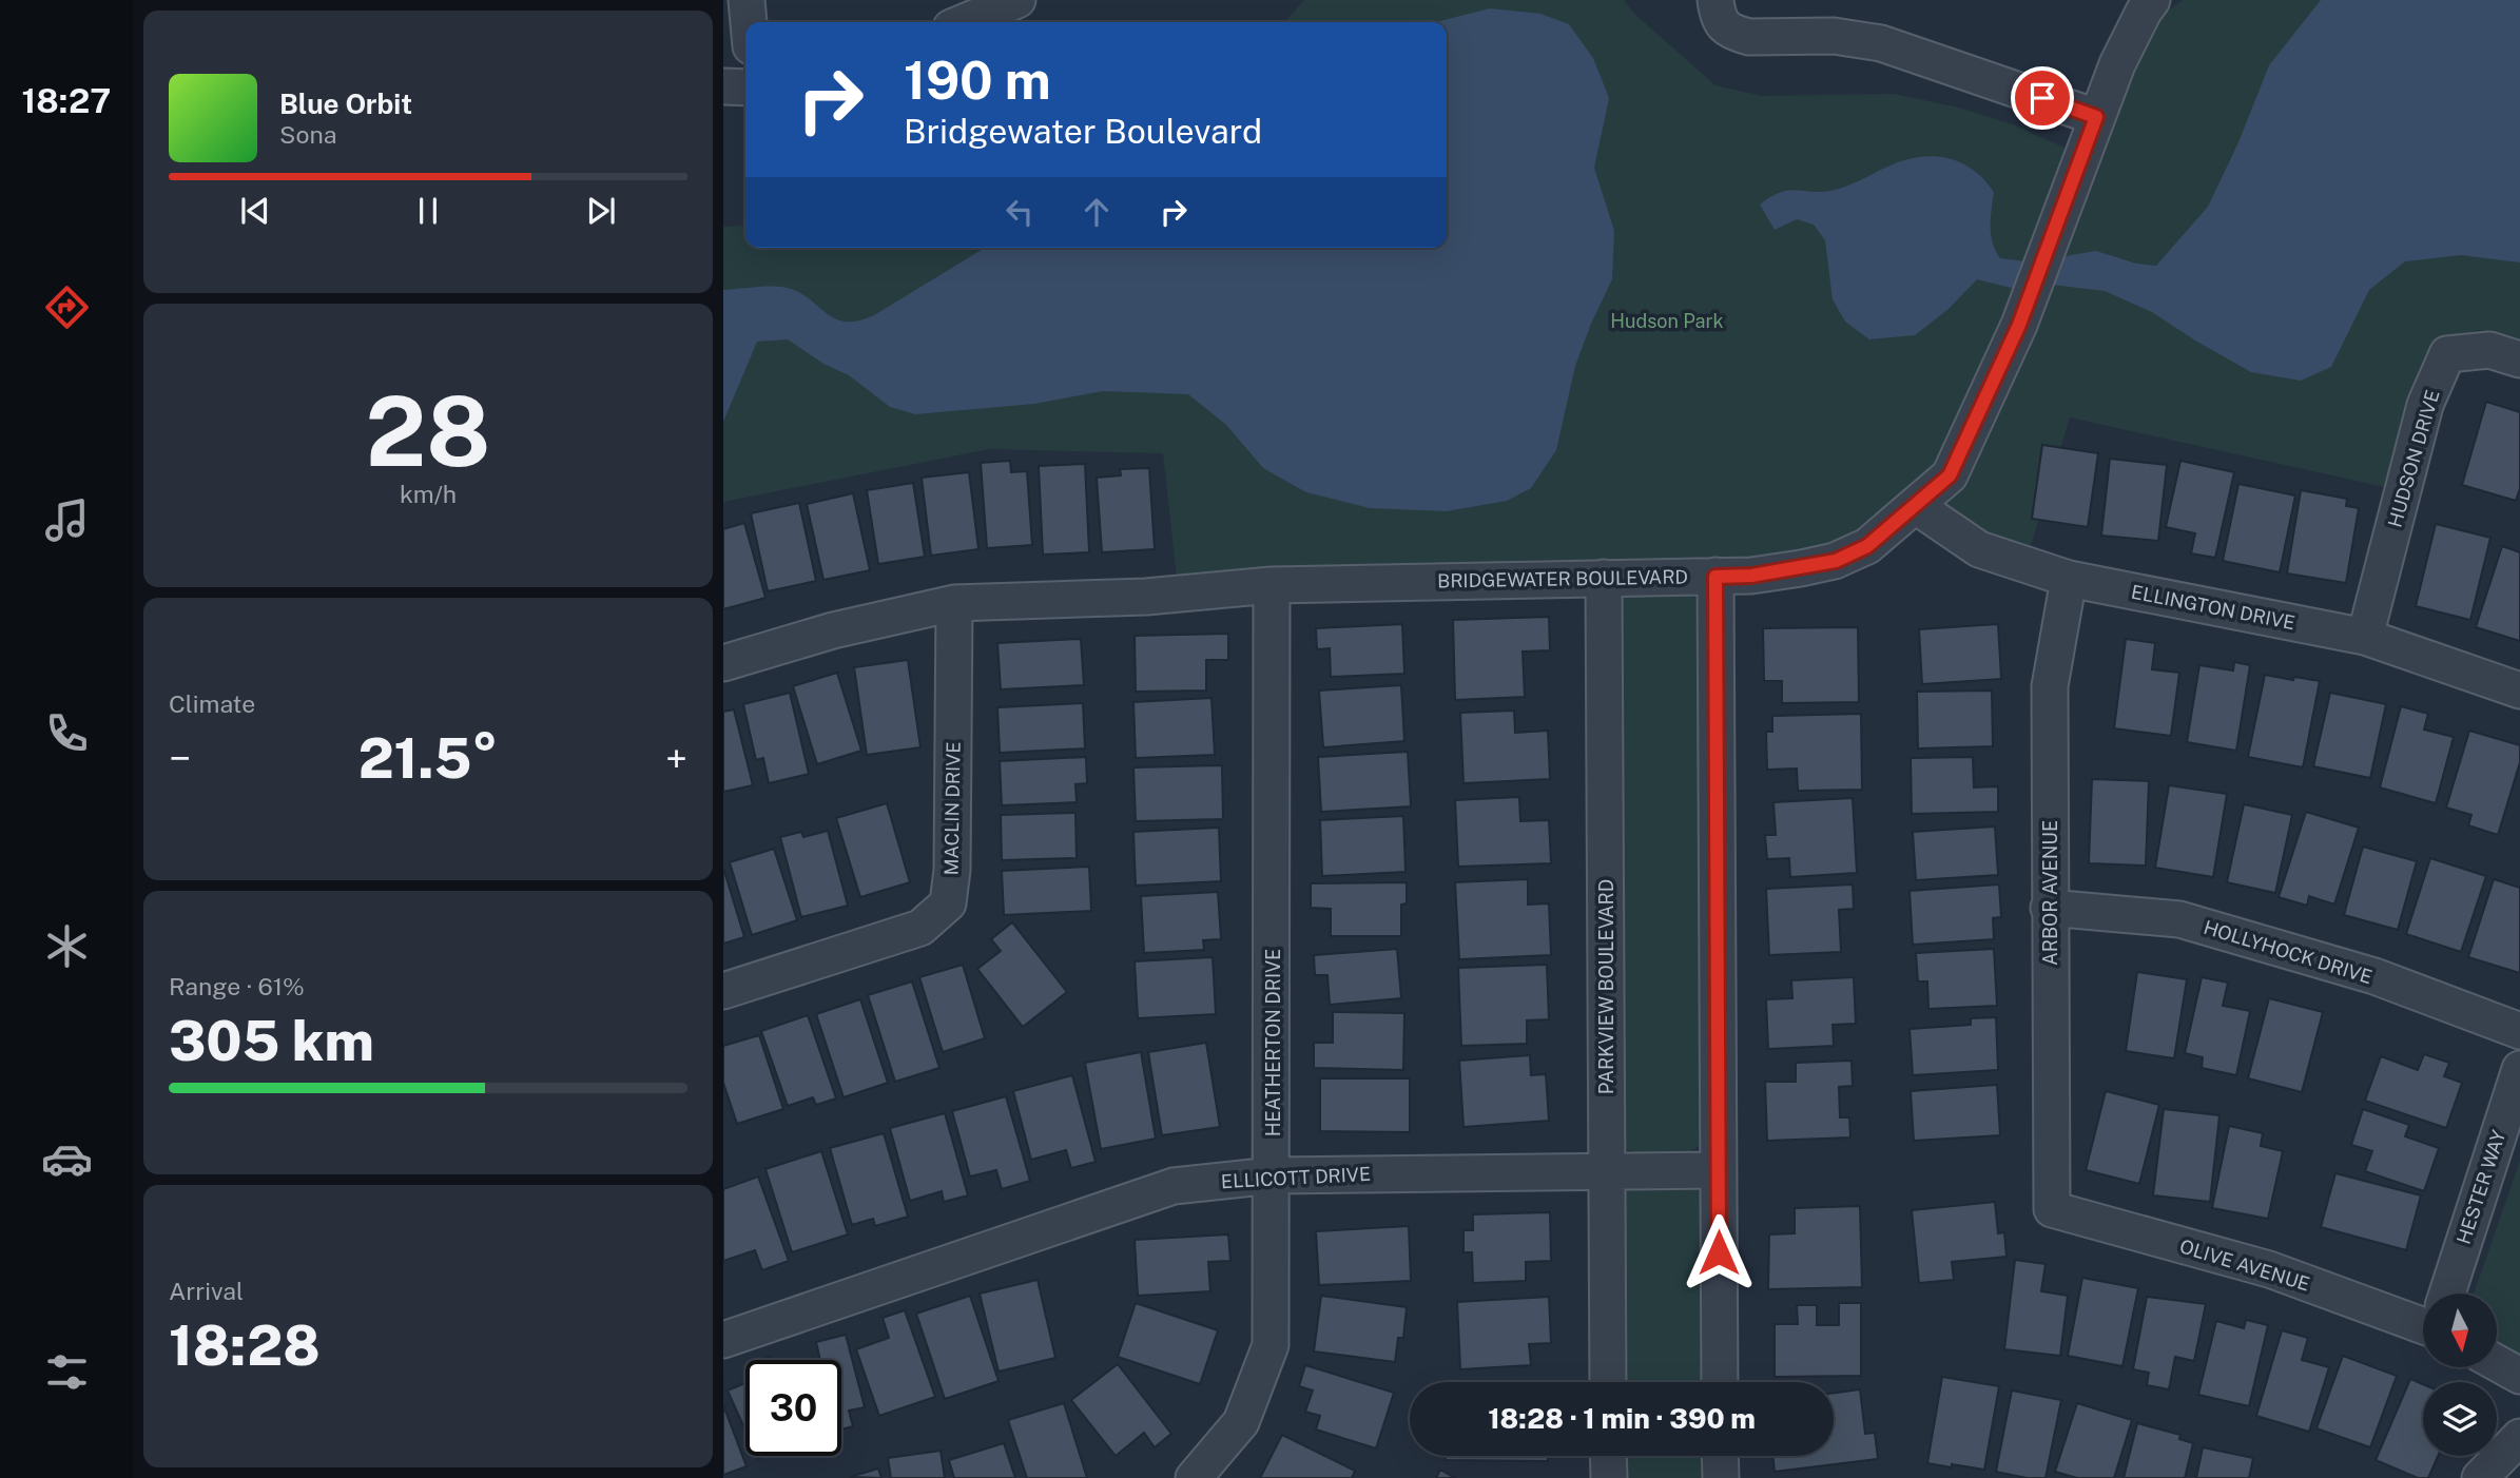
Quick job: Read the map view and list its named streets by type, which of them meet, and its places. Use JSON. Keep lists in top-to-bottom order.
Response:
{
  "streets": {
    "street": [
      "HUDSON DRIVE",
      "BRIDGEWATER BOULEVARD",
      "ELLINGTON DRIVE",
      "MACLIN DRIVE",
      "ARBOR AVENUE",
      "HOLLYHOCK DRIVE",
      "PARKVIEW BOULEVARD",
      "HEATHERTON DRIVE",
      "ELLICOTT DRIVE",
      "HESTER WAY",
      "OLIVE AVENUE"
    ]
  },
  "crossings": [
    ["HUDSON DRIVE", "ELLINGTON DRIVE"],
    ["BRIDGEWATER BOULEVARD", "ELLINGTON DRIVE"],
    ["BRIDGEWATER BOULEVARD", "MACLIN DRIVE"],
    ["BRIDGEWATER BOULEVARD", "PARKVIEW BOULEVARD"],
    ["BRIDGEWATER BOULEVARD", "HEATHERTON DRIVE"],
    ["ELLINGTON DRIVE", "ARBOR AVENUE"],
    ["ARBOR AVENUE", "HOLLYHOCK DRIVE"],
    ["ARBOR AVENUE", "OLIVE AVENUE"],
    ["PARKVIEW BOULEVARD", "ELLICOTT DRIVE"],
    ["HEATHERTON DRIVE", "ELLICOTT DRIVE"]
  ],
  "parks": ["Hudson Park"],
  "north": "bottom",
  "page": {
    "tabs": "18:27",
    "turn": ["190 m", "Bridgewater Boulevard"],
    "song": ["Blue Orbit", "Sona"],
    "tile": [
      ["28", "km/h"],
      "Climate",
      ["Range · 61%", "305 km"],
      ["Arrival", "18:28"]
    ],
    "heat": ["−", "21.5°", "+"],
    "limit": "30",
    "trip": "18:28 · 1 min · 390 m"
  }
}
